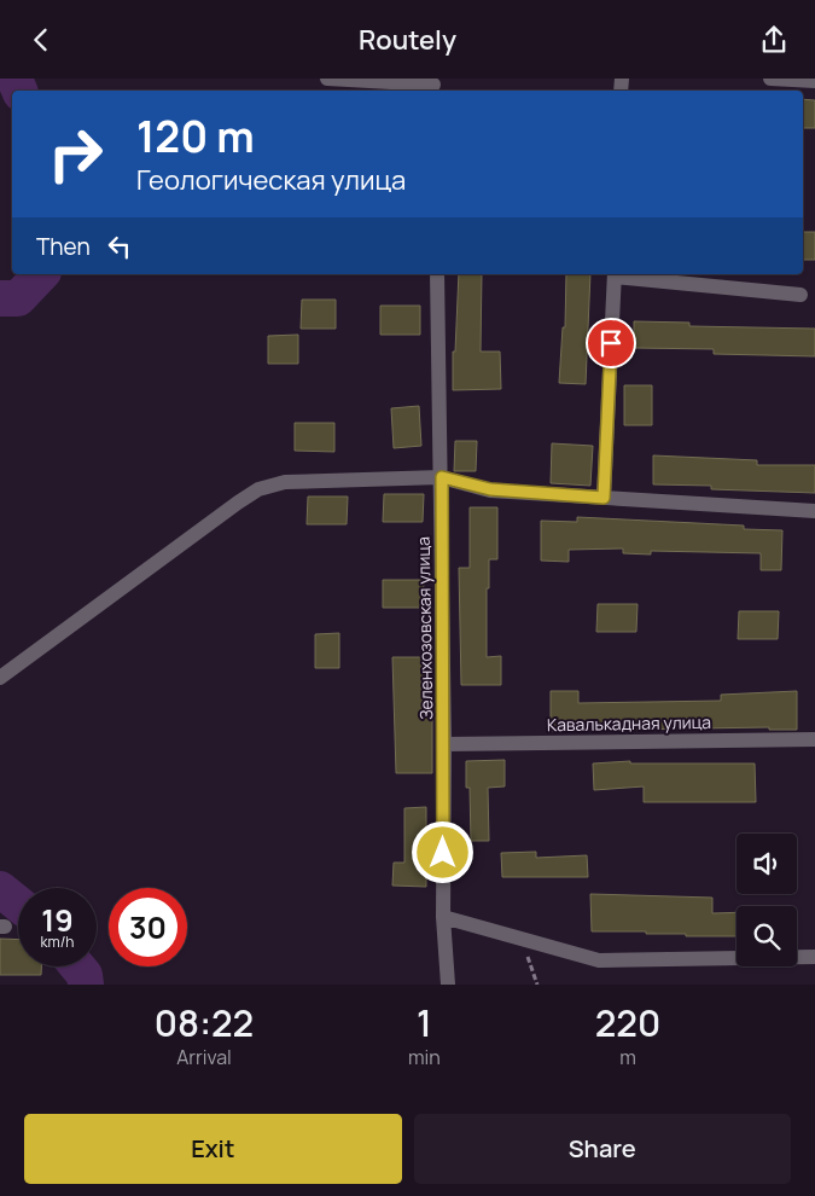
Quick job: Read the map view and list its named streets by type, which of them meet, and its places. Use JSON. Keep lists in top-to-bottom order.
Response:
{
  "streets": {
    "street": ["Зеленхозовская улица", "Кавалькадная улица"]
  },
  "crossings": [
    ["Зеленхозовская улица", "Кавалькадная улица"]
  ],
  "page": {
    "header": "Routely",
    "turn": ["120 m", "Геологическая улица"],
    "then": "Then",
    "speed": "19 km/h",
    "limit": "30",
    "eta": [
      "08:22",
      "Arrival",
      "1",
      "min",
      "220",
      "m"
    ],
    "buttons": ["Exit", "Share"]
  }
}
